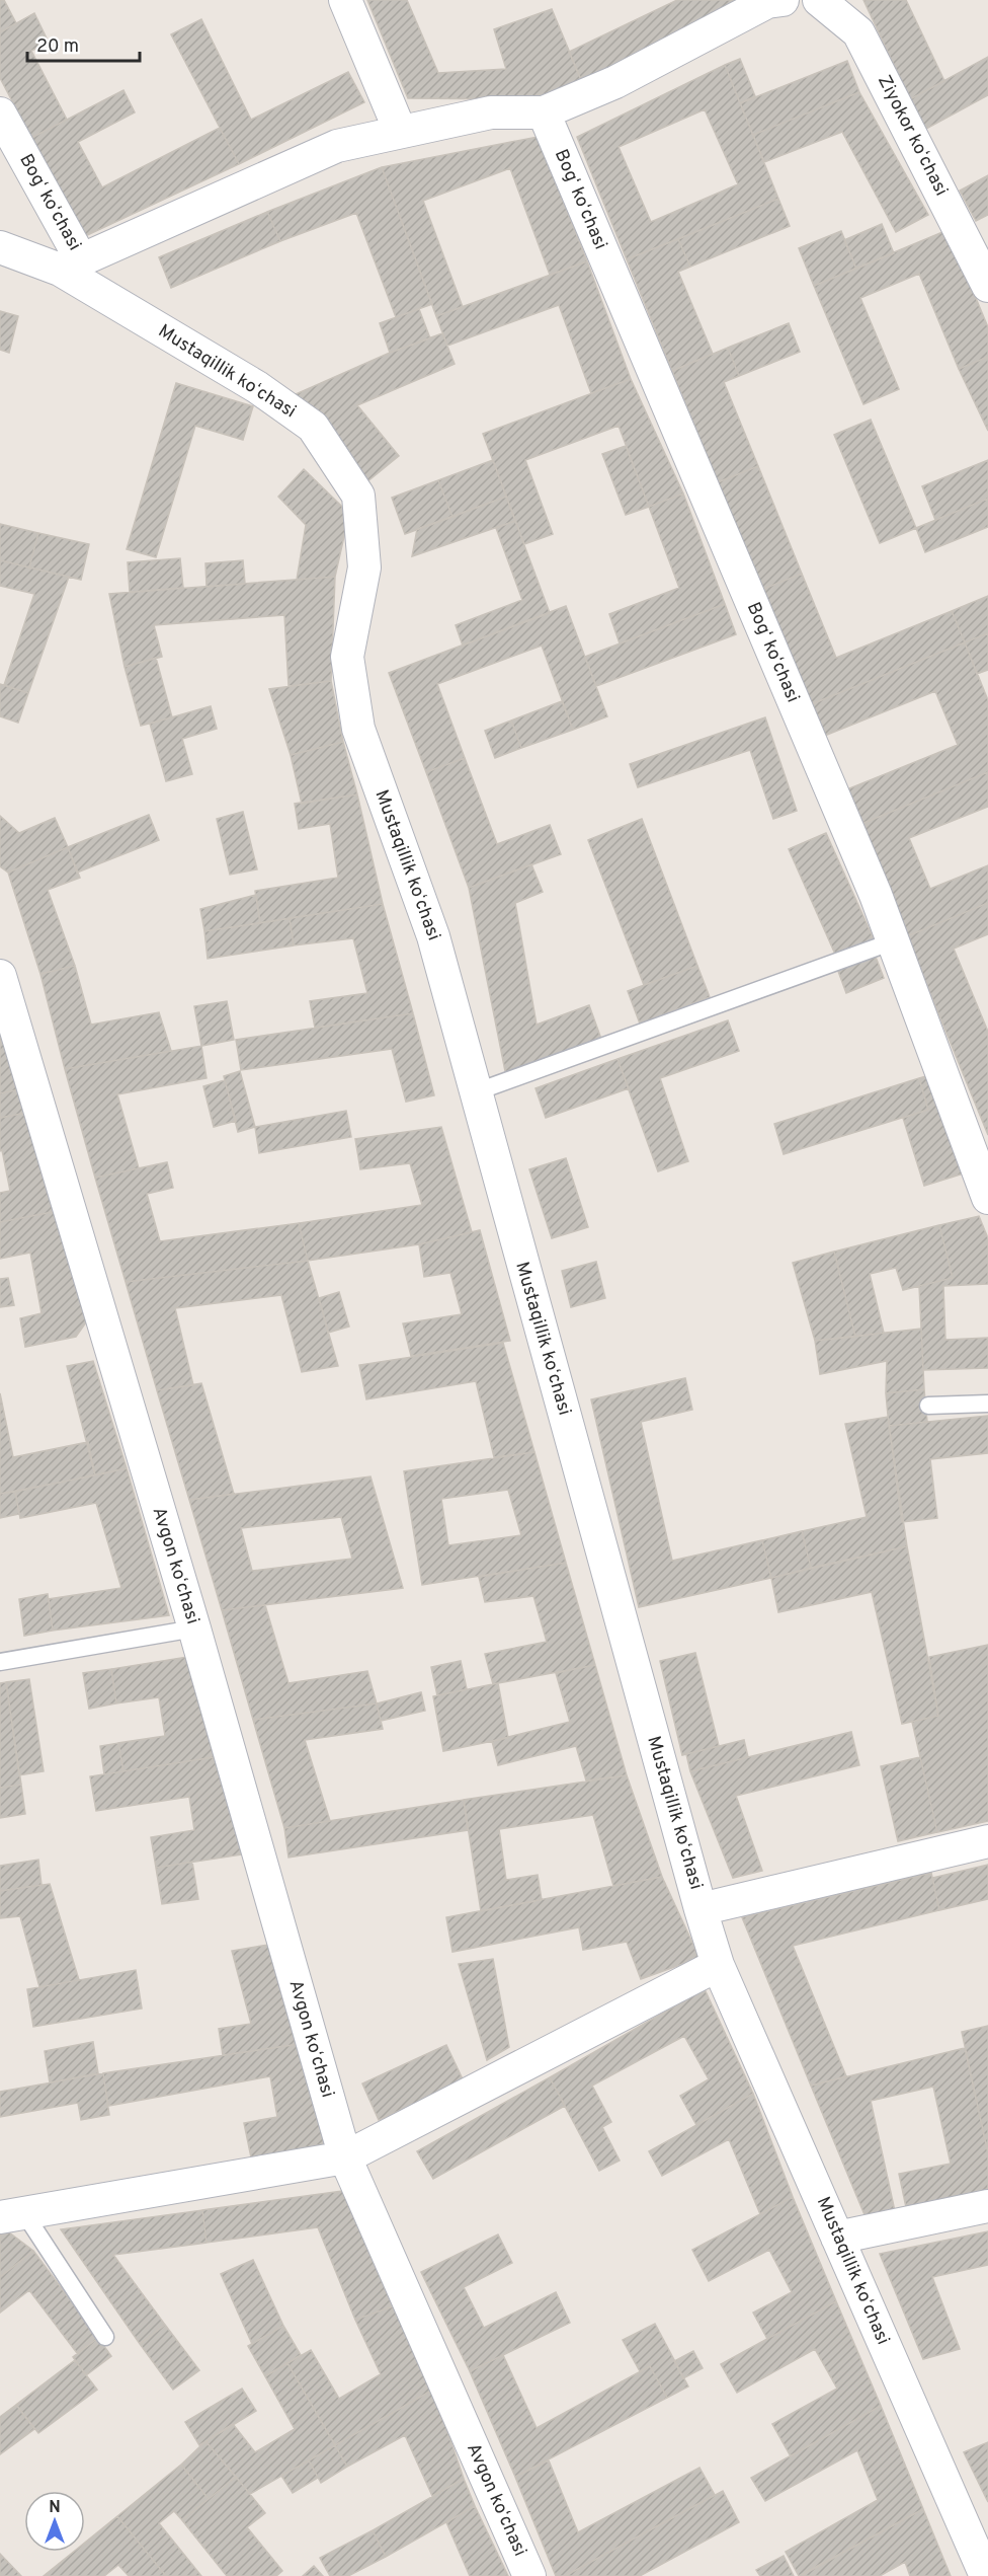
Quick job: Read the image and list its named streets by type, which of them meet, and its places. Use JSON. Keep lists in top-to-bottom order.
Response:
{
  "streets": {
    "street": [
      "Ziyokor koʻchasi",
      "Bogʻ koʻchasi",
      "Mustaqillik koʻchasi",
      "Avgon koʻchasi"
    ]
  },
  "crossings": [
    ["Bogʻ koʻchasi", "Mustaqillik koʻchasi"]
  ],
  "scale_bar": "20 m",
  "north": "top"
}
